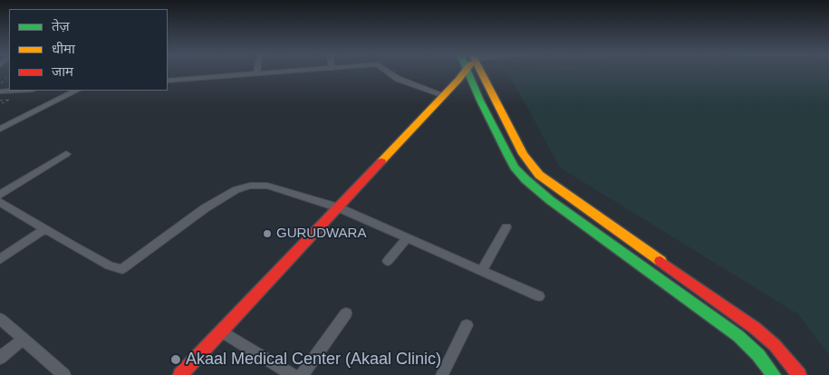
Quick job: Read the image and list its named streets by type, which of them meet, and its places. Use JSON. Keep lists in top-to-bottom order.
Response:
{
  "places": ["GURUDWARA", "Akaal Medical Center (Akaal Clinic)"],
  "legend": ["तेज़", "धीमा", "जाम"]
}
